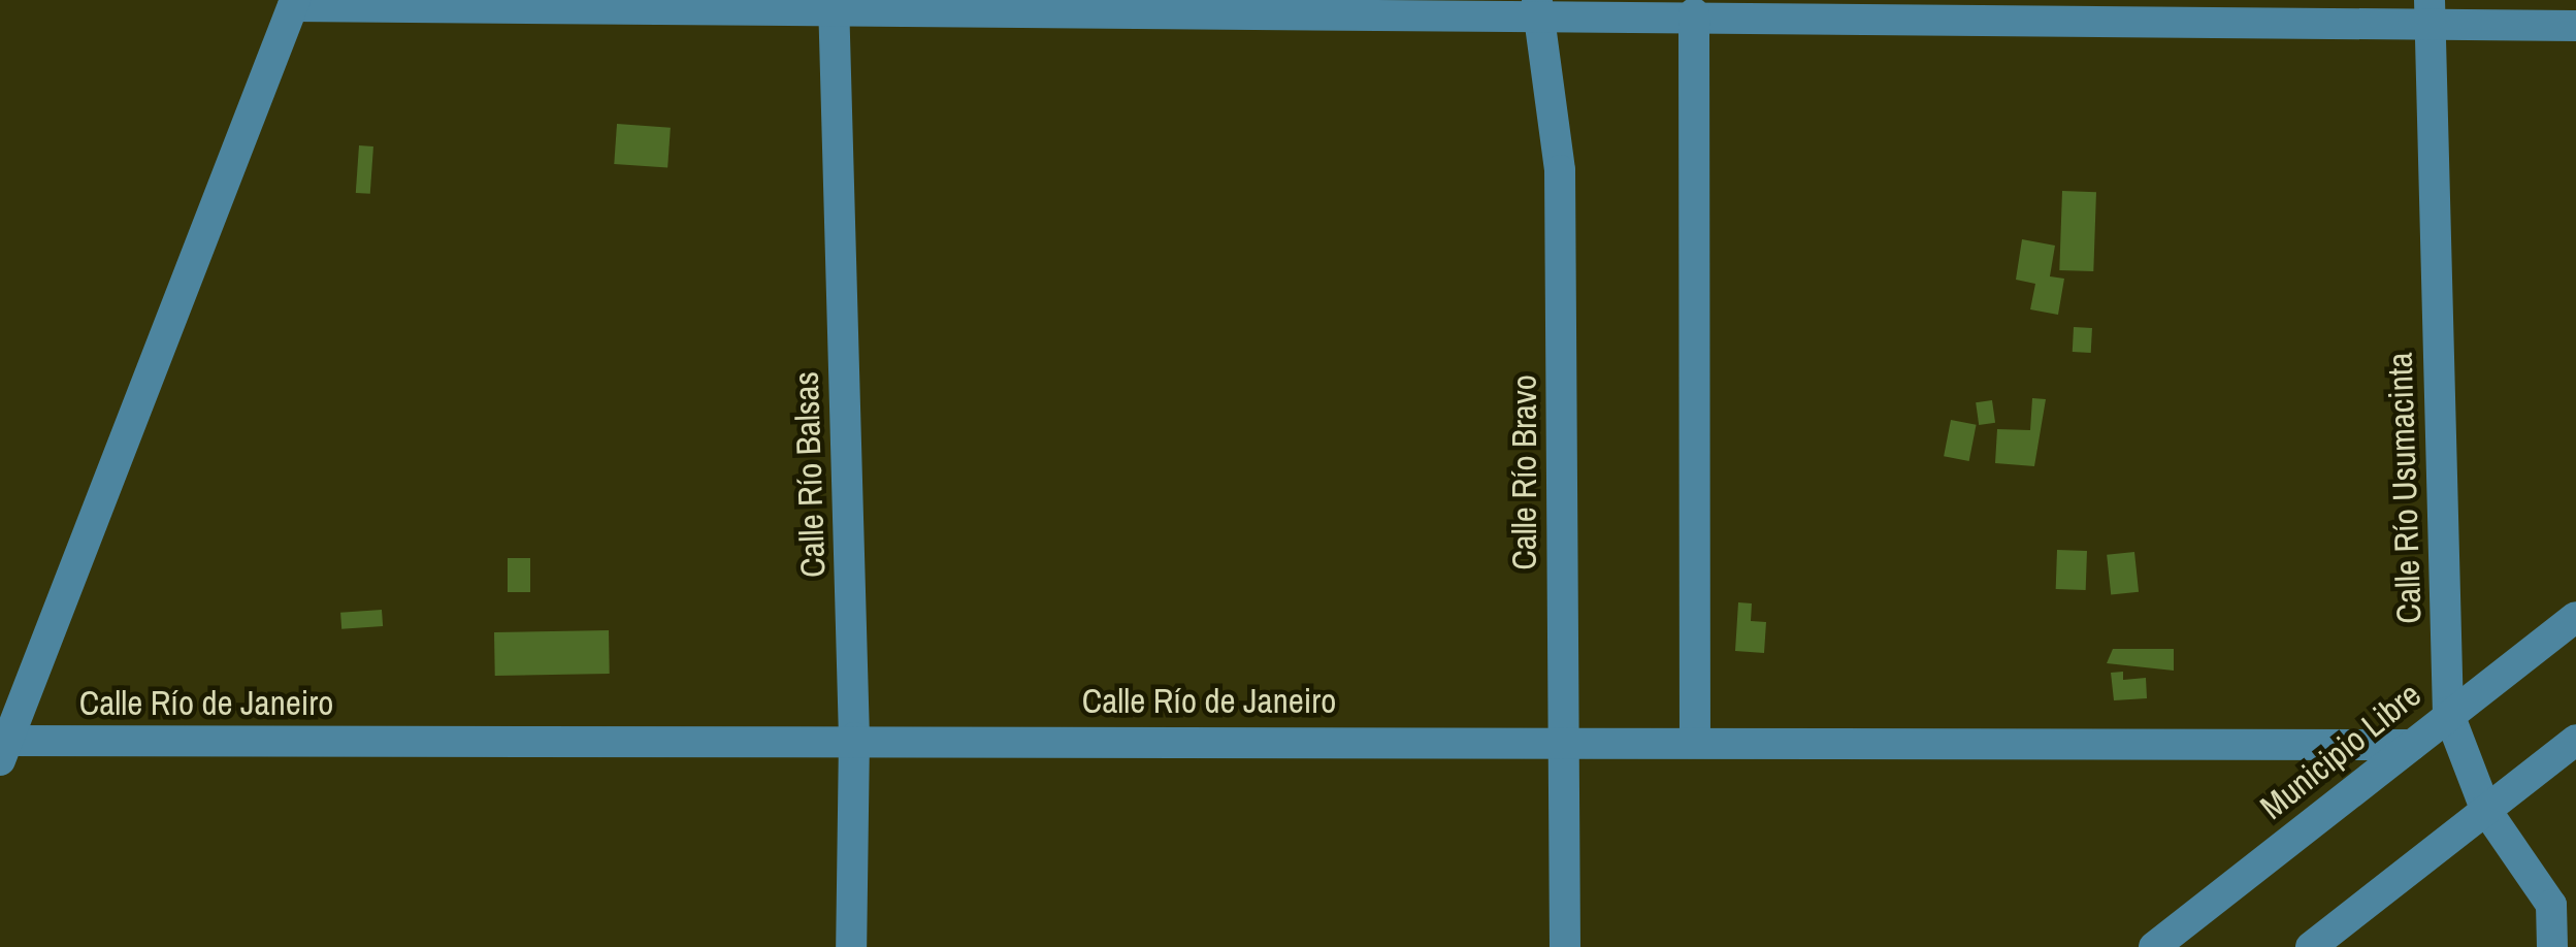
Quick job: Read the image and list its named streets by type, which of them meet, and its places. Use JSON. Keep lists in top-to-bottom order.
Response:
{
  "streets": {
    "street": [
      "Calle Río Bravo",
      "Calle Río Balsas",
      "Calle Río Usumacinta",
      "Calle Río de Janeiro",
      "Municipio Libre"
    ]
  },
  "crossings": [
    ["Calle Río Bravo", "Calle Río de Janeiro"],
    ["Calle Río Balsas", "Calle Río de Janeiro"],
    ["Calle Río Usumacinta", "Municipio Libre"],
    ["Calle Río de Janeiro", "Municipio Libre"]
  ]
}
